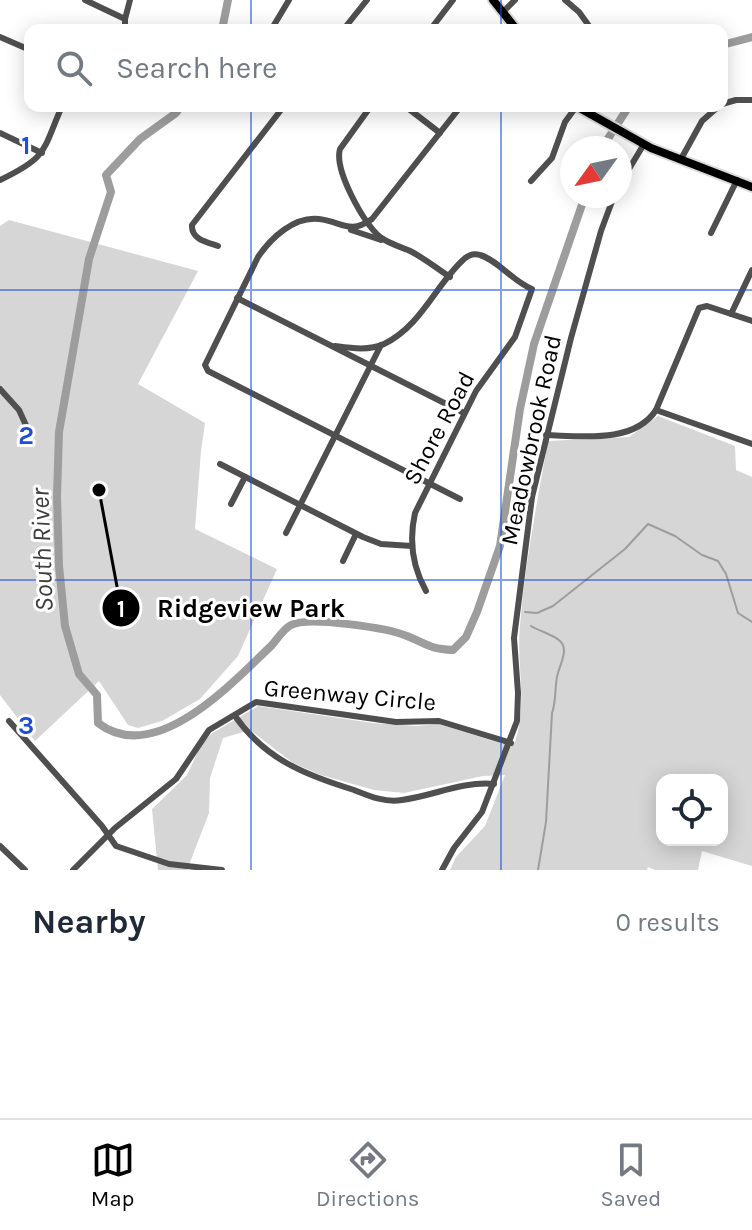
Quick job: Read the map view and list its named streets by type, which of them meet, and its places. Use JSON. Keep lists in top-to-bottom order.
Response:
{
  "streets": {
    "street": ["Shore Road", "Meadowbrook Road", "Greenway Circle"]
  },
  "crossings": [
    ["Meadowbrook Road", "Greenway Circle"]
  ],
  "water": ["South River"],
  "places": ["Ridgeview Park"],
  "north": "bottom left",
  "page": {
    "search": "Search here",
    "heading": ["Nearby", "0 results"],
    "nav": ["Map", "Directions", "Saved"]
  },
  "grid": {
    "rows": ["1", "2", "3"]
  }
}
